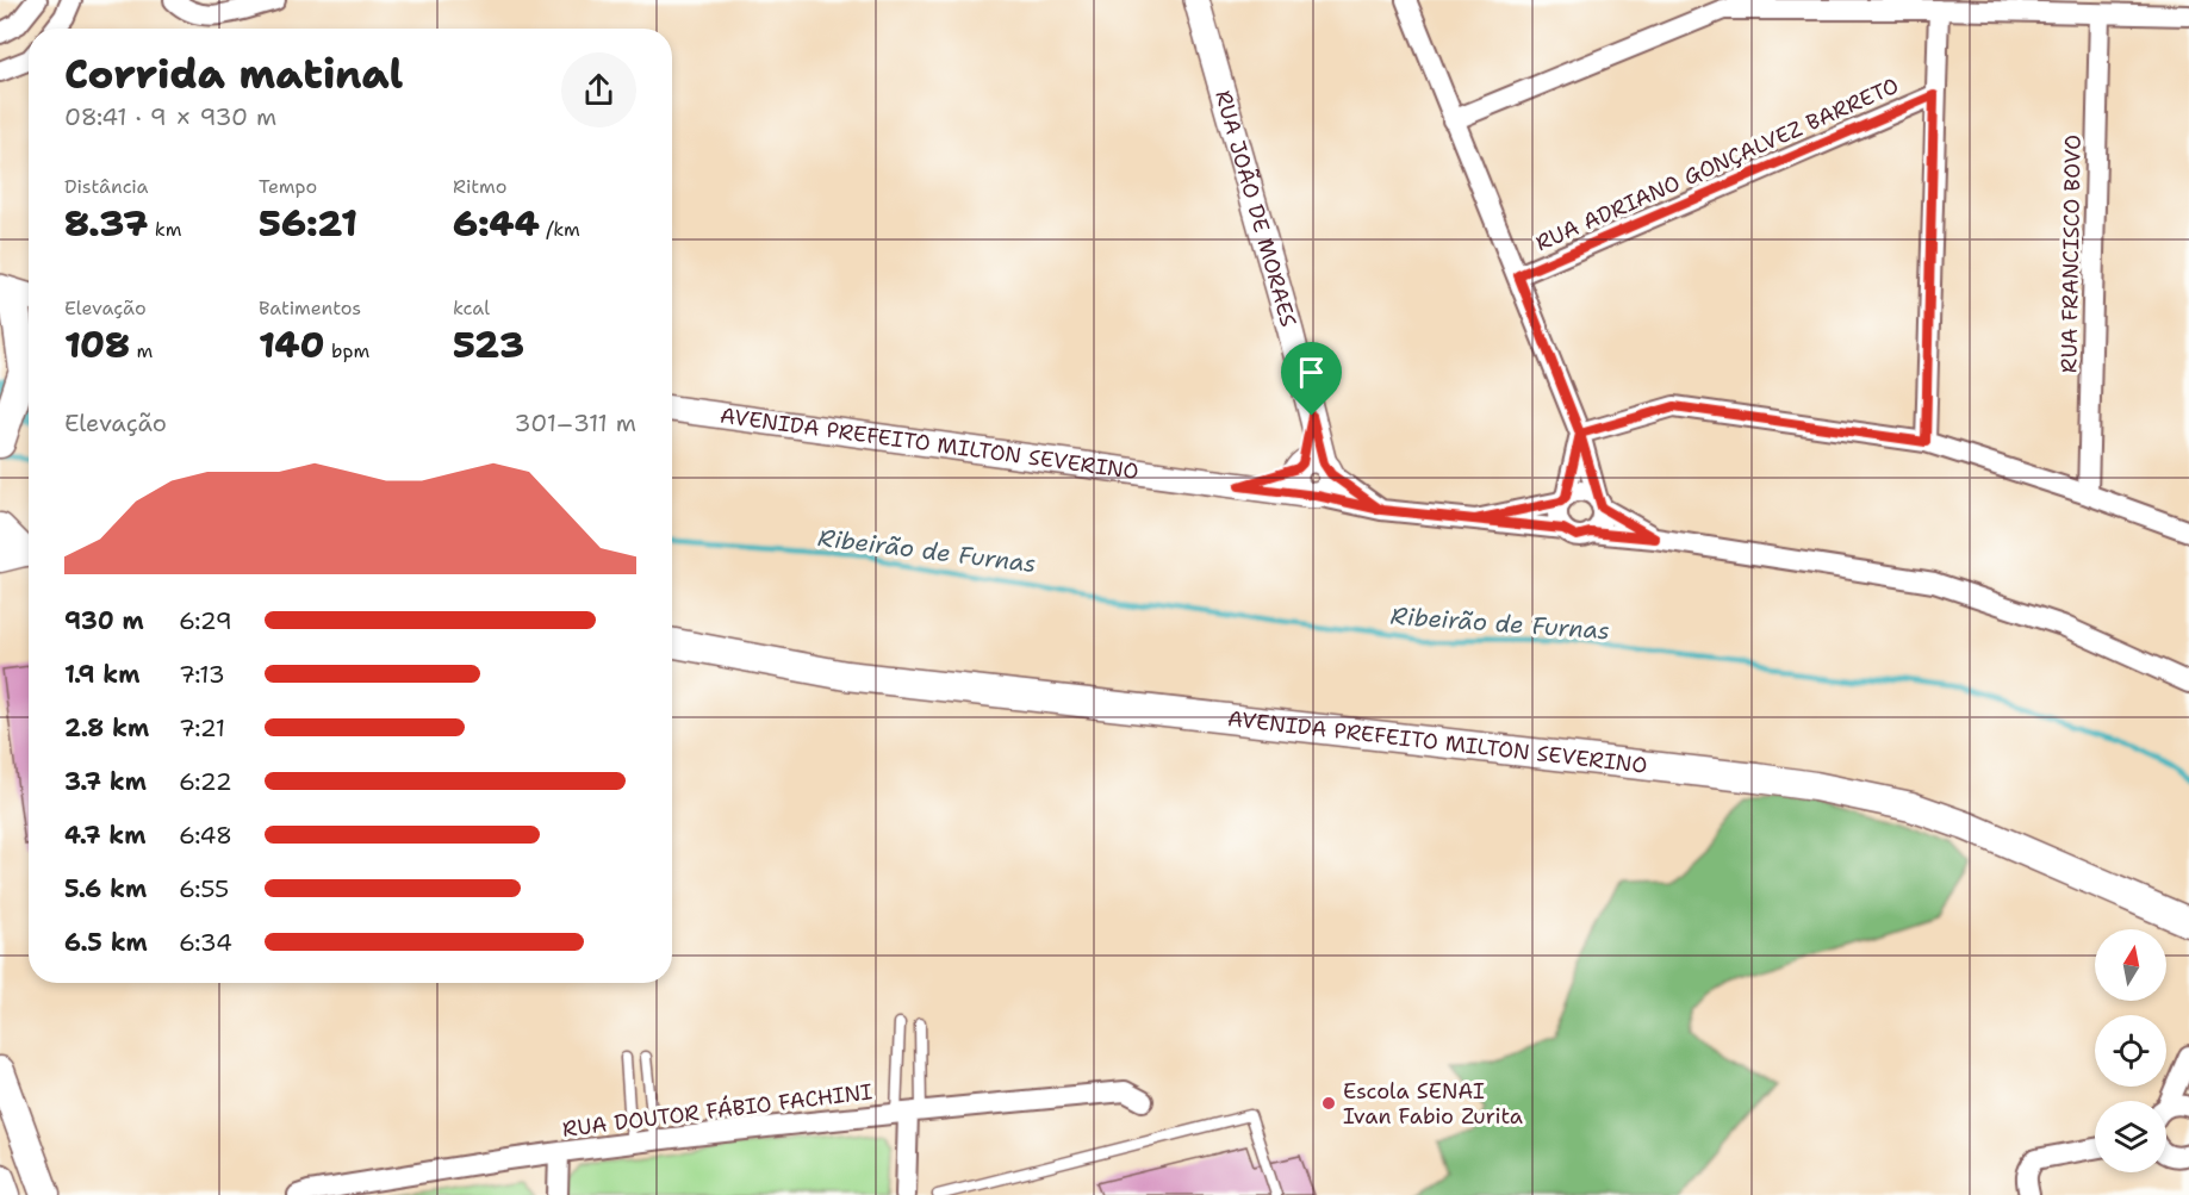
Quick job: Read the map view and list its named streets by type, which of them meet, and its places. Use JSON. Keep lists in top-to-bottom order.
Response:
{
  "streets": {
    "main road": ["AVENIDA PREFEITO MILTON SEVERINO"],
    "street": [
      "RUA ADRIANO GONÇALVEZ BARRETO",
      "RUA JOÃO DE MORAES",
      "RUA FRANCISCO BOVO",
      "RUA DOUTOR FÁBIO FACHINI"
    ]
  },
  "crossings": [
    ["RUA JOÃO DE MORAES", "AVENIDA PREFEITO MILTON SEVERINO"]
  ],
  "water": ["Ribeirão de Furnas"],
  "places": ["Escola SENAI Ivan Fabio Zurita"],
  "north": "top",
  "page": {
    "heading": ["Corrida matinal", "08:41 · 9 × 930 m"],
    "stats": [
      ["Distância", "8.37 km"],
      ["Tempo", "56:21"],
      ["Ritmo", "6:44 /km"],
      ["Elevação", "108 m"],
      ["Batimentos", "140 bpm"],
      ["kcal", "523"]
    ],
    "chart": ["Elevação", "301–311 m"],
    "list": [
      {
        "name": "930 m",
        "note": "6:29"
      },
      {
        "name": "1.9 km",
        "note": "7:13"
      },
      {
        "name": "2.8 km",
        "note": "7:21"
      },
      {
        "name": "3.7 km",
        "note": "6:22"
      },
      {
        "name": "4.7 km",
        "note": "6:48"
      },
      {
        "name": "5.6 km",
        "note": "6:55"
      },
      {
        "name": "6.5 km",
        "note": "6:34"
      }
    ]
  }
}
